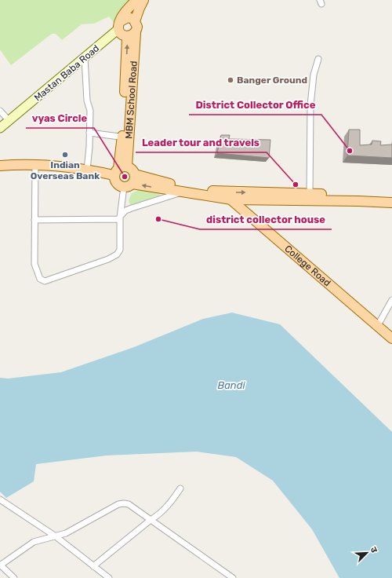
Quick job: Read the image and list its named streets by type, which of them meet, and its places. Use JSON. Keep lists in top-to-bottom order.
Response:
{
  "streets": {
    "main road": ["MBM School Road", "College Road"],
    "street": ["Mastan Baba Road"]
  },
  "crossings": [
    ["Mastan Baba Road", "MBM School Road"]
  ],
  "water": ["Bandi"],
  "places": [
    "Banger Ground",
    "District Collector Office",
    "Indian Overseas Bank",
    "vyas Circle",
    "Leader tour and travels",
    "district collector house"
  ],
  "north": "top right"
}
